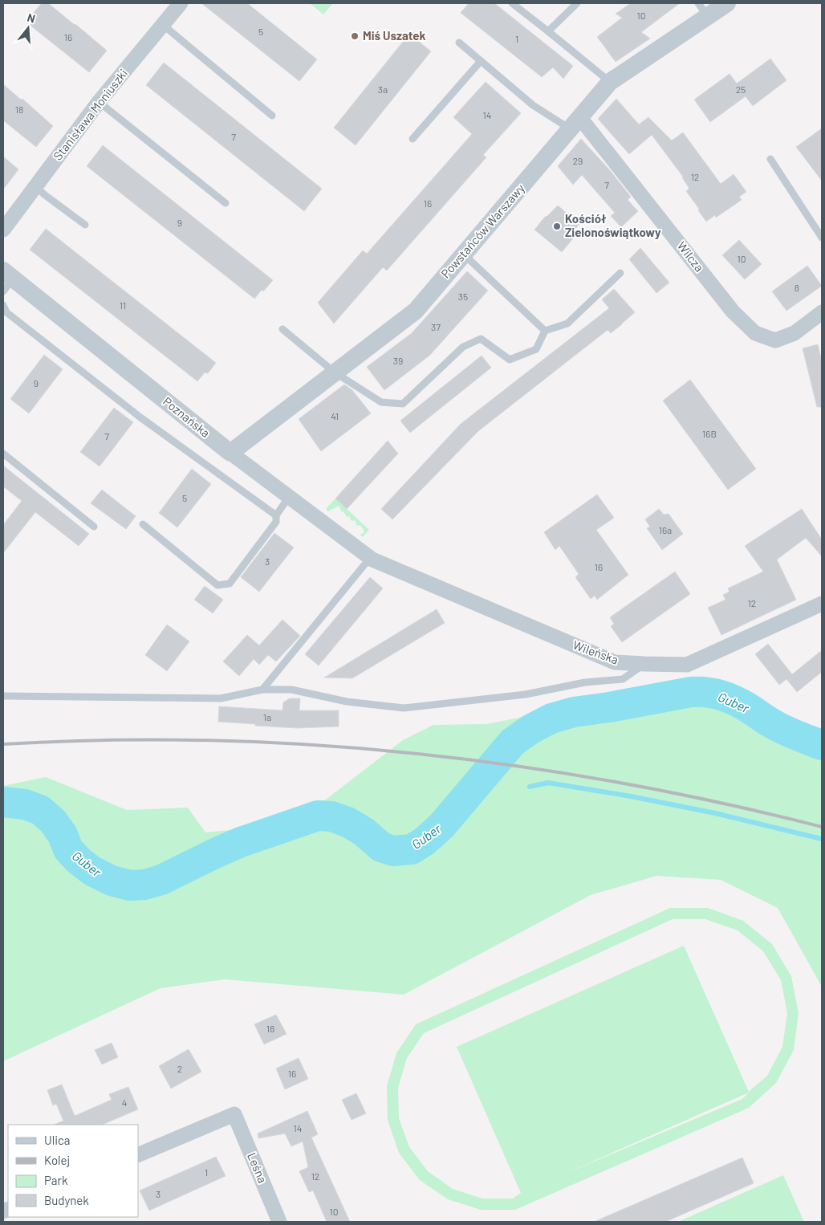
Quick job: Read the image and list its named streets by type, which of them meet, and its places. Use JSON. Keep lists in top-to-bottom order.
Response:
{
  "streets": {
    "street": [
      "Stanisława Moniuszki",
      "Powstańców Warszawy",
      "Wilcza",
      "Poznańska",
      "Wileńska",
      "Leśna"
    ]
  },
  "crossings": [
    ["Powstańców Warszawy", "Wilcza"],
    ["Powstańców Warszawy", "Poznańska"],
    ["Poznańska", "Wileńska"]
  ],
  "water": ["Guber"],
  "places": ["Miś Uszatek", "Kościół Zielonoświątkowy"],
  "house_numbers": [
    "10",
    "5",
    "16",
    "1",
    "3a",
    "25",
    "18",
    "14",
    "7",
    "29",
    "12",
    "7",
    "16",
    "9",
    "10",
    "8",
    "35",
    "11",
    "37",
    "39",
    "9",
    "41",
    "16B",
    "7",
    "5",
    "16a",
    "3",
    "16",
    "12",
    "1a",
    "18",
    "2",
    "16",
    "4",
    "14",
    "1",
    "12",
    "3",
    "10"
  ],
  "legend": [
    "Ulica",
    "Kolej",
    "Park",
    "Budynek"
  ],
  "north": "top"
}
